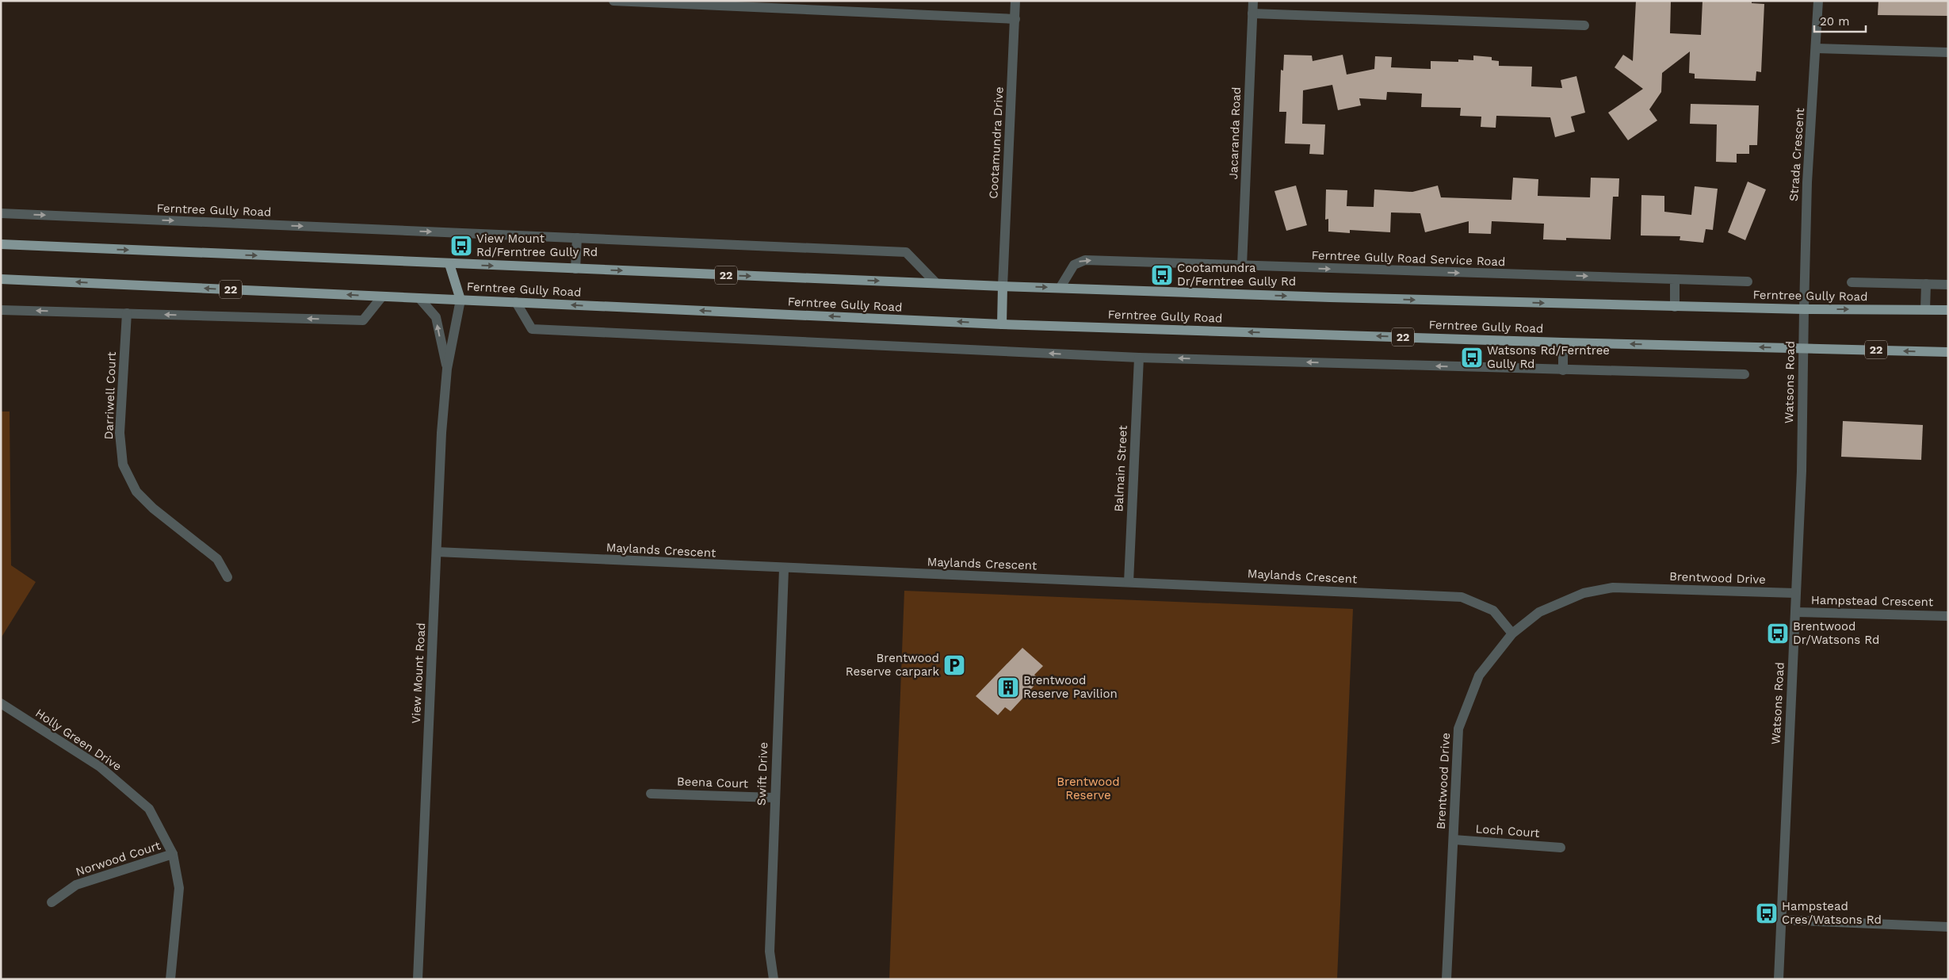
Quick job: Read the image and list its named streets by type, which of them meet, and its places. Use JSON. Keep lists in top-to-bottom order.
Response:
{
  "streets": {
    "main road": ["Ferntree Gully Road", "22"],
    "street": [
      "Jacaranda Road",
      "Cootamundra Drive",
      "Strada Crescent",
      "Ferntree Gully Road Service Road",
      "Watsons Road",
      "Darriwell Court",
      "Balmain Street",
      "Maylands Crescent",
      "Brentwood Drive",
      "Hampstead Crescent",
      "View Mount Road",
      "Holly Green Drive",
      "Swift Drive",
      "Beena Court",
      "Loch Court",
      "Norwood Court"
    ]
  },
  "crossings": [
    ["Jacaranda Road", "Ferntree Gully Road Service Road"],
    ["Cootamundra Drive", "Ferntree Gully Road"],
    ["Strada Crescent", "Ferntree Gully Road"],
    ["Strada Crescent", "Watsons Road"],
    ["Ferntree Gully Road", "Ferntree Gully Road Service Road"],
    ["Ferntree Gully Road", "Watsons Road"],
    ["Ferntree Gully Road", "View Mount Road"],
    ["Watsons Road", "Brentwood Drive"],
    ["Watsons Road", "Hampstead Crescent"],
    ["Balmain Street", "Maylands Crescent"],
    ["Maylands Crescent", "Brentwood Drive"],
    ["Maylands Crescent", "View Mount Road"],
    ["Maylands Crescent", "Swift Drive"],
    ["Brentwood Drive", "Loch Court"],
    ["Holly Green Drive", "Norwood Court"],
    ["Swift Drive", "Beena Court"]
  ],
  "one_way": ["Ferntree Gully Road Service Road"],
  "parks": ["Brentwood Reserve"],
  "places": {
    "bus stop": [
      "View Mount Rd/Ferntree Gully Rd",
      "Cootamundra Dr/Ferntree Gully Rd",
      "Watsons Rd/Ferntree Gully Rd",
      "Brentwood Dr/Watsons Rd",
      "Hampstead Cres/Watsons Rd"
    ],
    "parking": ["Brentwood Reserve carpark"],
    "building": ["Brentwood Reserve Pavilion"]
  },
  "scale_bar": "20 m"
}
